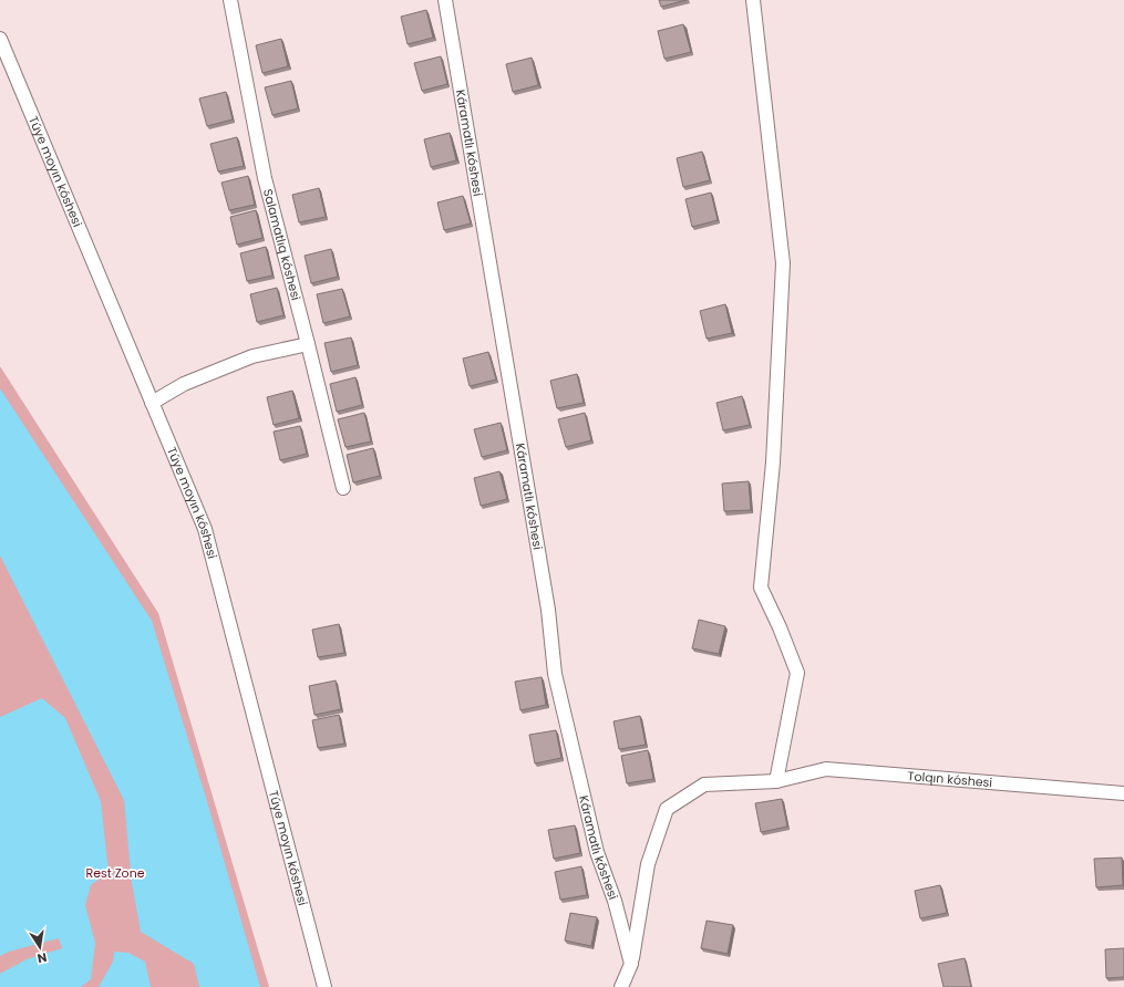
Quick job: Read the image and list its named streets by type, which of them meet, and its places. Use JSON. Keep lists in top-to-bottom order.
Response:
{
  "streets": {
    "street": [
      "Káramatlı kóshesi",
      "Túye moyın kóshesi",
      "Salamatlıq kóshesi",
      "Tolqın kóshesi"
    ]
  },
  "crossings": [
    ["Káramatlı kóshesi", "Tolqın kóshesi"]
  ],
  "parks": ["Rest Zone"],
  "north": "bottom"
}
